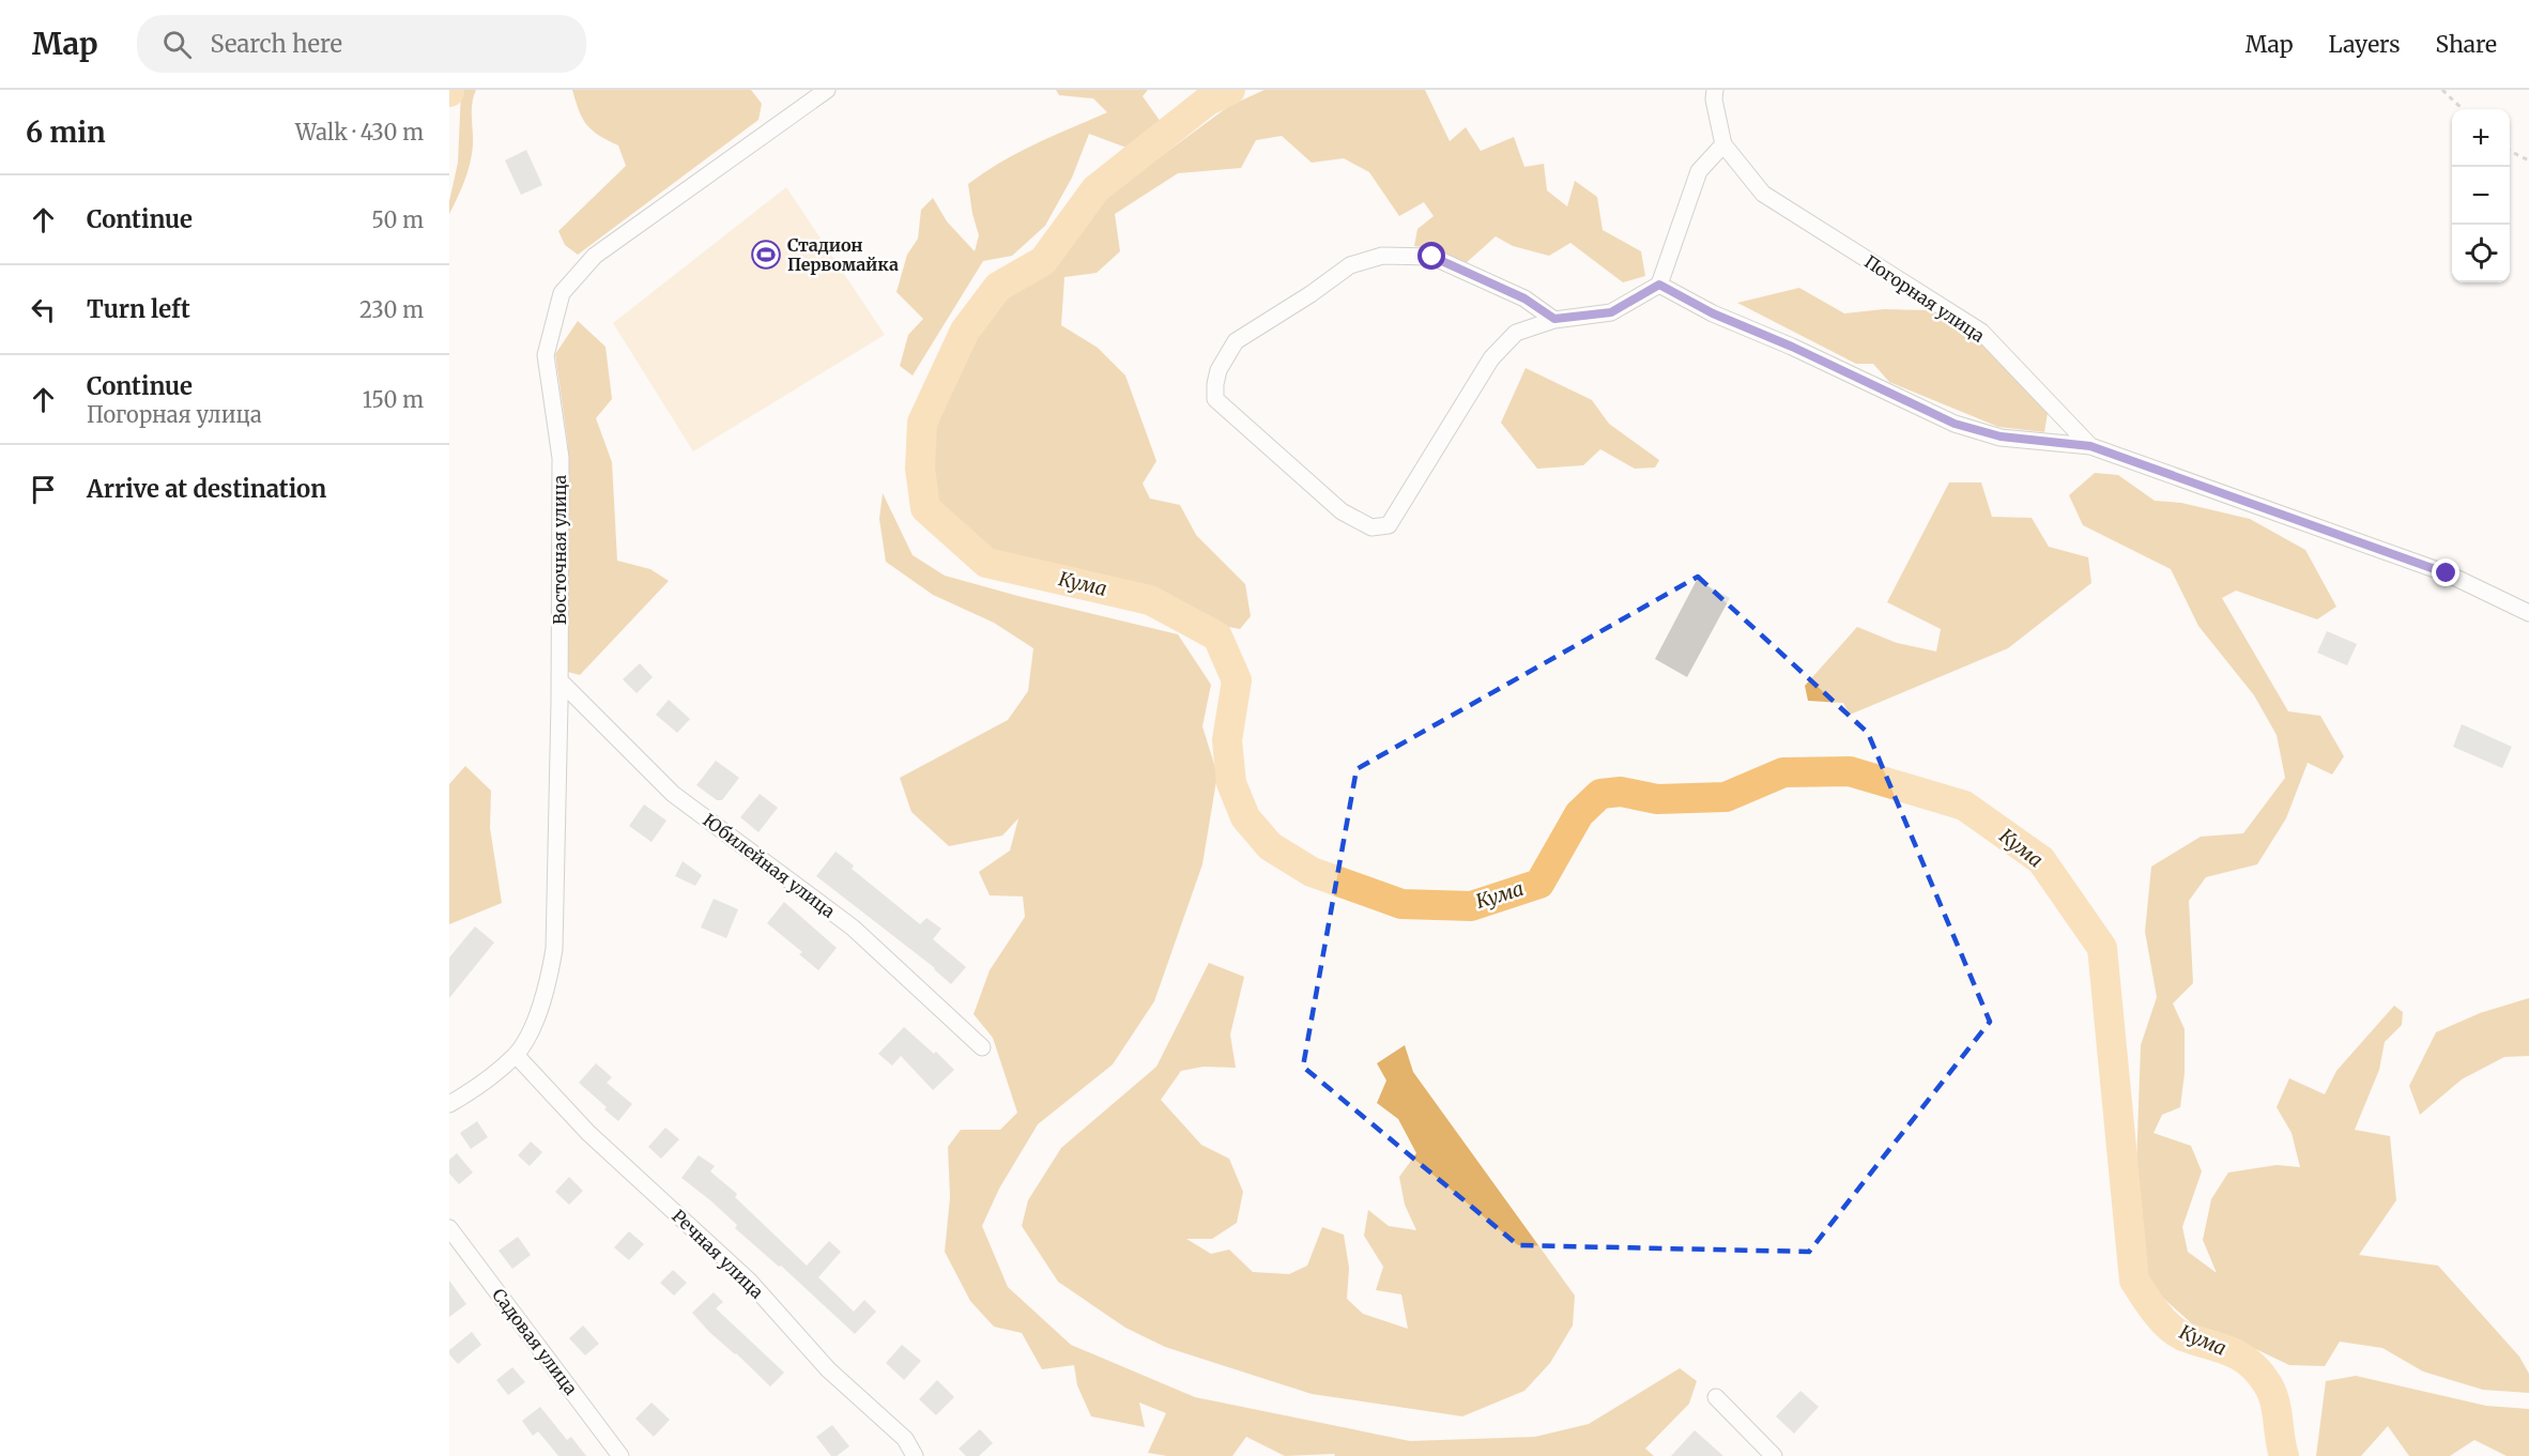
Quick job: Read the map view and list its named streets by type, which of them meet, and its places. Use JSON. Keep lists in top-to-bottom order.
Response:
{
  "streets": {
    "street": [
      "Погорная улица",
      "Восточная улица",
      "Юбилейная улица",
      "Речная улица",
      "Садовая улица"
    ]
  },
  "crossings": [
    ["Восточная улица", "Юбилейная улица"],
    ["Восточная улица", "Речная улица"]
  ],
  "water": ["Кума"],
  "places": {
    "sports": ["Стадион Первомайка"]
  },
  "page": {
    "header": "Map",
    "search": "Search here",
    "nav": ["Map", "Layers", "Share"],
    "heading": ["6 min", "Walk · 430 m"],
    "map_buttons": ["+", "−"],
    "list": [
      ["Continue", "50 m"],
      ["Turn left", "230 m"],
      ["Continue", "Погорная улица", "150 m"],
      "Arrive at destination"
    ]
  }
}
